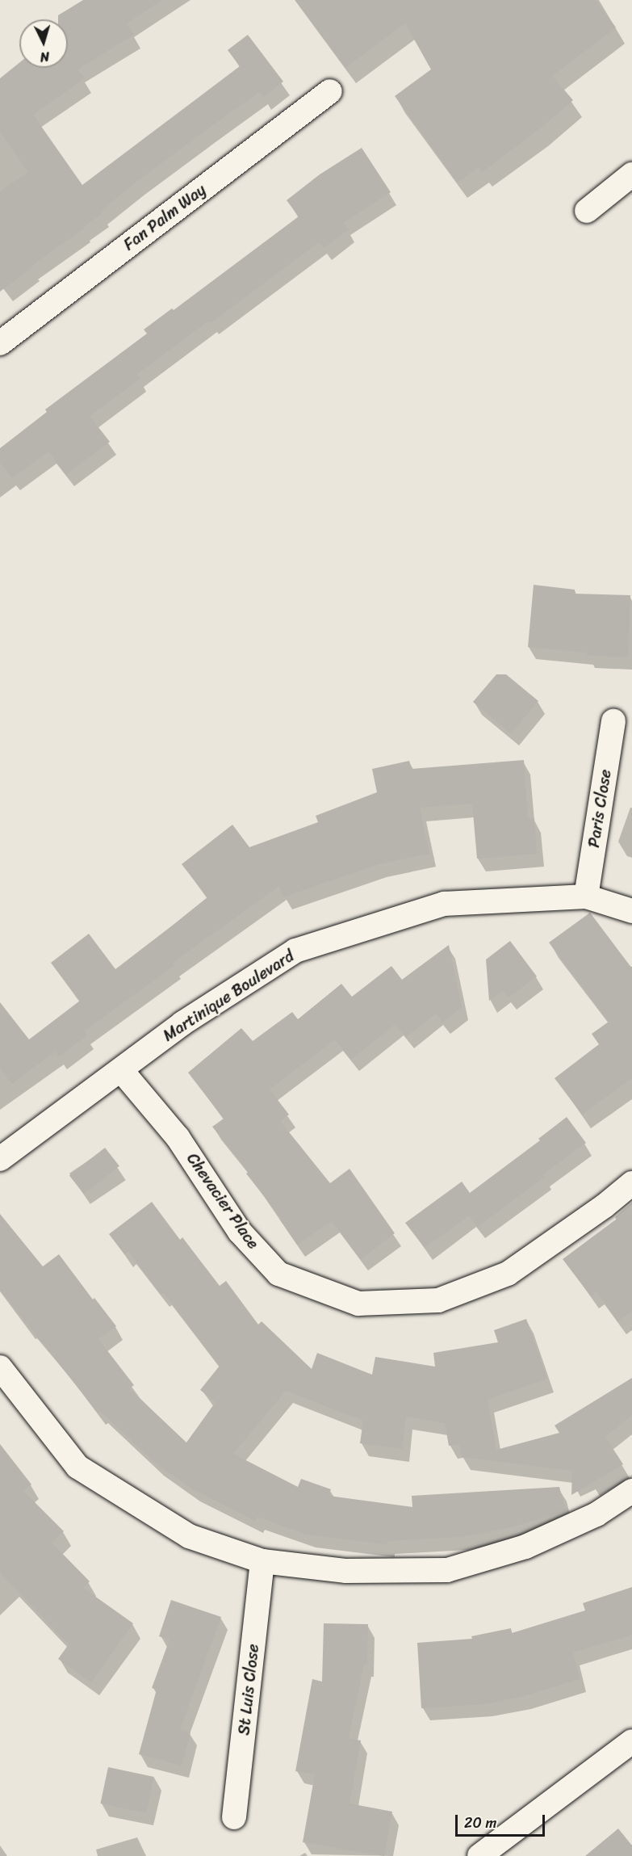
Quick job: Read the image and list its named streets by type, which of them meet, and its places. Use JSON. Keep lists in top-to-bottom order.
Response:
{
  "streets": {
    "street": [
      "Fan Palm Way",
      "Paris Close",
      "Martinique Boulevard",
      "Chevacier Place",
      "St Luis Close"
    ]
  },
  "crossings": [
    ["Paris Close", "Martinique Boulevard"],
    ["Martinique Boulevard", "Chevacier Place"]
  ],
  "scale_bar": "20 m",
  "north": "bottom"
}
